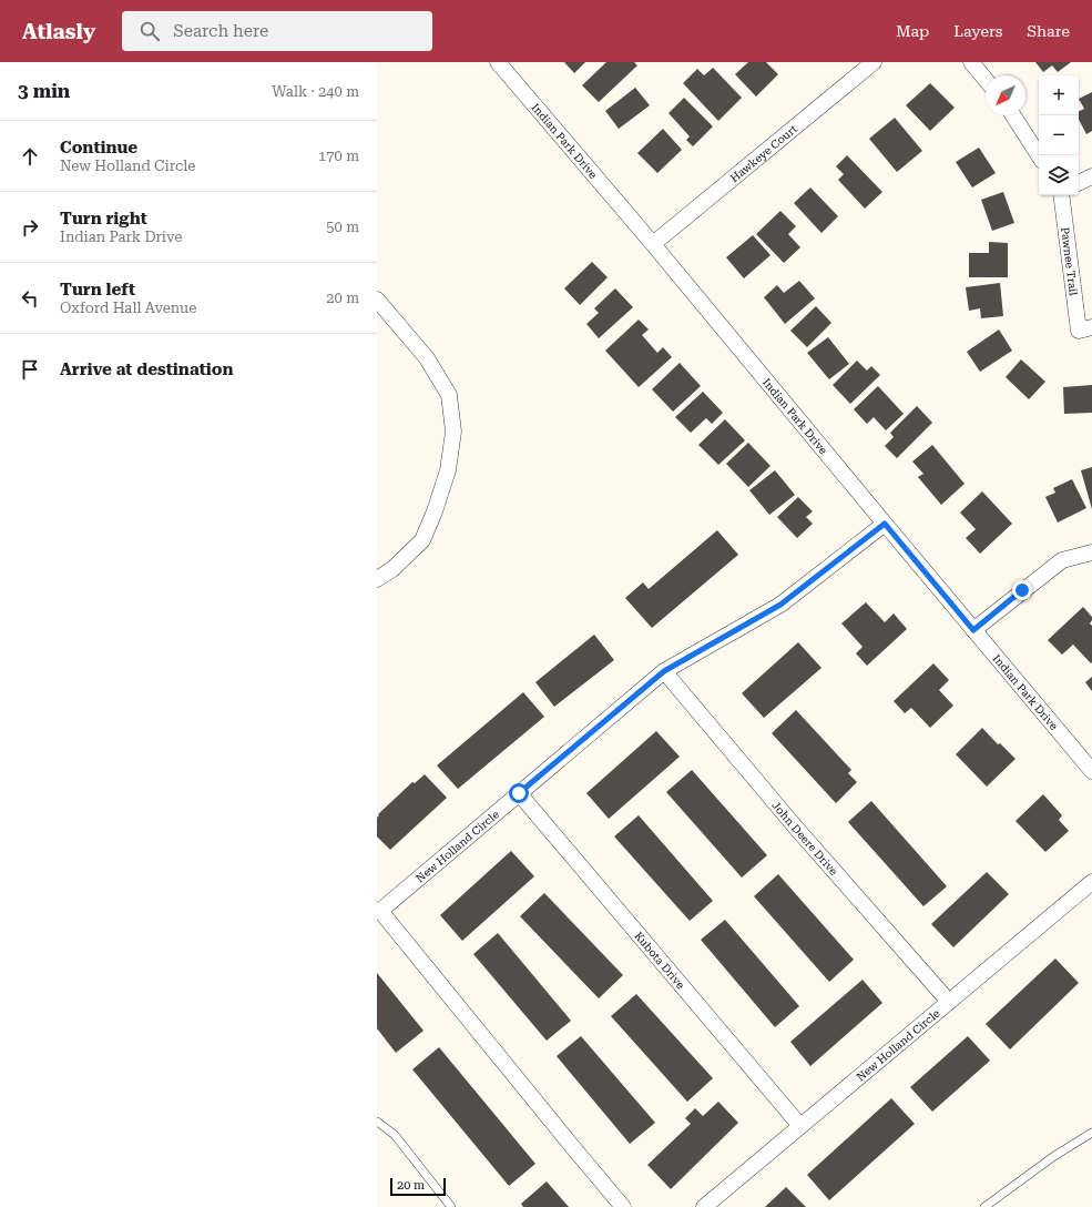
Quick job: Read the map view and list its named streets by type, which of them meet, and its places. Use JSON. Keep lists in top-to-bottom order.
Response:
{
  "streets": {
    "street": [
      "Indian Park Drive",
      "Hawkeye Court",
      "Pawnee Trail",
      "John Deere Drive",
      "New Holland Circle",
      "Kubota Drive"
    ]
  },
  "crossings": [
    ["Indian Park Drive", "Hawkeye Court"],
    ["Indian Park Drive", "New Holland Circle"],
    ["John Deere Drive", "New Holland Circle"],
    ["New Holland Circle", "Kubota Drive"]
  ],
  "scale_bar": "20 m",
  "north": "bottom left",
  "page": {
    "header": "Atlasly",
    "search": "Search here",
    "nav": ["Map", "Layers", "Share"],
    "heading": ["3 min", "Walk · 240 m"],
    "map_buttons": ["+", "−"],
    "list": [
      ["Continue", "New Holland Circle", "170 m"],
      ["Turn right", "Indian Park Drive", "50 m"],
      ["Turn left", "Oxford Hall Avenue", "20 m"],
      "Arrive at destination"
    ],
    "scale": "20 m"
  }
}
